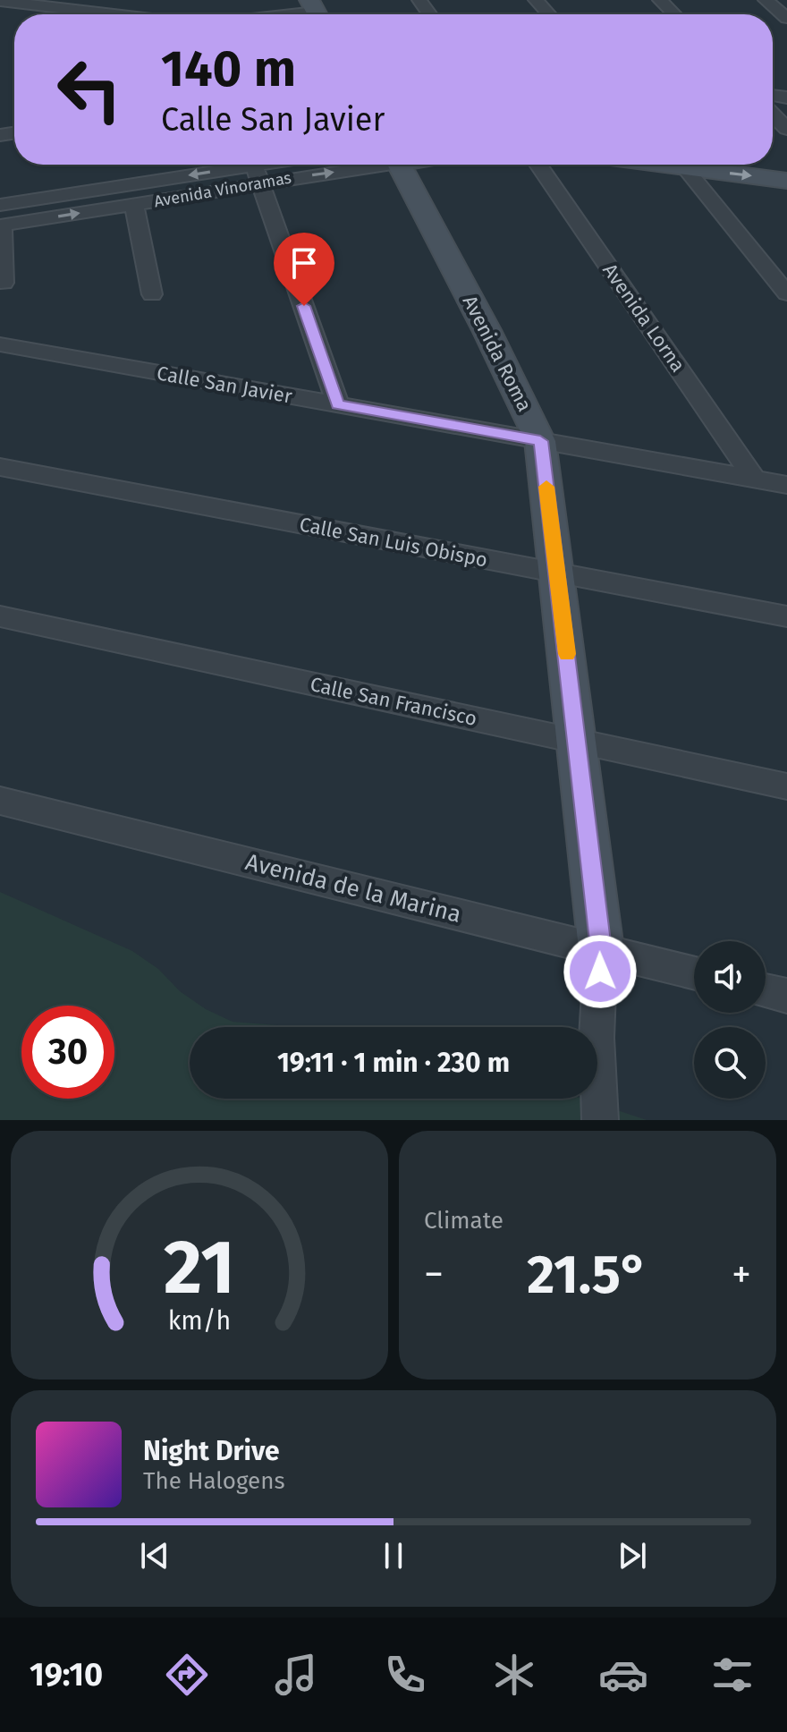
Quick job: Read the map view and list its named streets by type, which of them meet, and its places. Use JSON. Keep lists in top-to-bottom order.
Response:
{
  "streets": {
    "street": [
      "Avenida Vinoramas",
      "Avenida Lorna",
      "Avenida Roma",
      "Calle San Javier",
      "Calle San Luis Obispo",
      "Calle San Francisco",
      "Avenida de la Marina"
    ]
  },
  "crossings": [
    ["Avenida Lorna", "Calle San Javier"],
    ["Avenida Roma", "Calle San Javier"],
    ["Avenida Roma", "Calle San Luis Obispo"],
    ["Avenida Roma", "Calle San Francisco"],
    ["Avenida Roma", "Avenida de la Marina"]
  ],
  "page": {
    "turn": ["140 m", "Calle San Javier"],
    "limit": "30",
    "trip": "19:11 · 1 min · 230 m",
    "tile": "Climate",
    "heat": ["−", "21.5°", "+"],
    "song": ["Night Drive", "The Halogens"],
    "tabs": "19:10",
    "gauge": ["21", "km/h"]
  }
}
